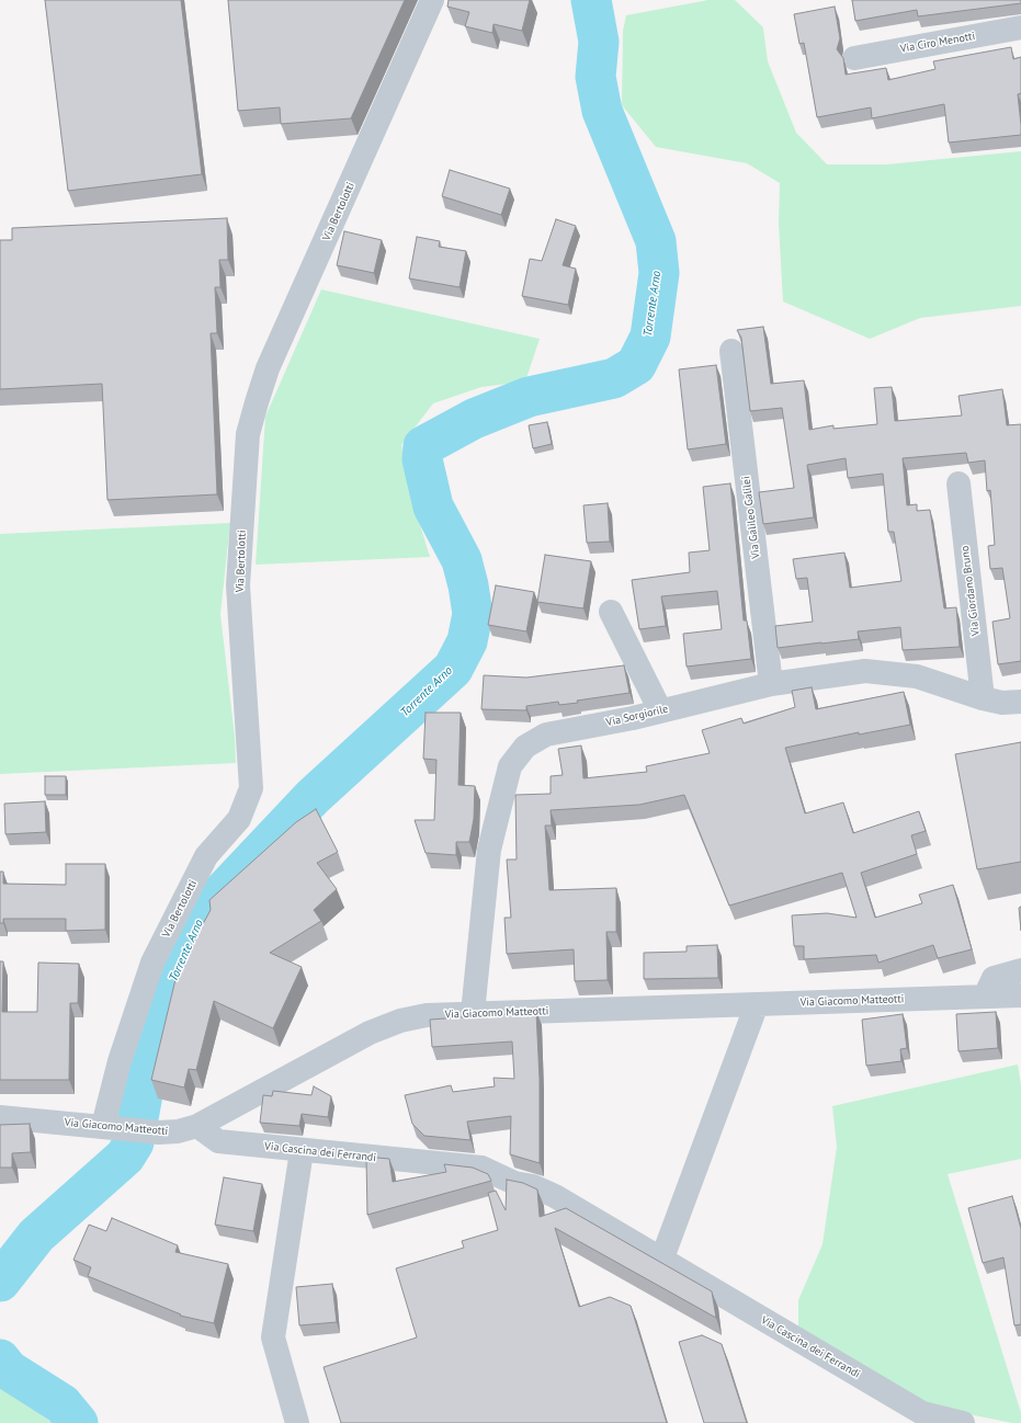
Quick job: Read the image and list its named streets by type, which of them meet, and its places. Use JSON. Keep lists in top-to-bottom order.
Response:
{
  "streets": {
    "street": [
      "Via Ciro Menotti",
      "Via Bertolotti",
      "Via Galileo Galilei",
      "Via Giordano Bruno",
      "Via Sorgiorile",
      "Via Giacomo Matteotti",
      "Via Cascina dei Ferrandi"
    ]
  },
  "crossings": [
    ["Via Bertolotti", "Via Giacomo Matteotti"],
    ["Via Galileo Galilei", "Via Sorgiorile"],
    ["Via Giordano Bruno", "Via Sorgiorile"],
    ["Via Sorgiorile", "Via Giacomo Matteotti"],
    ["Via Giacomo Matteotti", "Via Cascina dei Ferrandi"]
  ],
  "water": ["Torrente Arno"]
}
